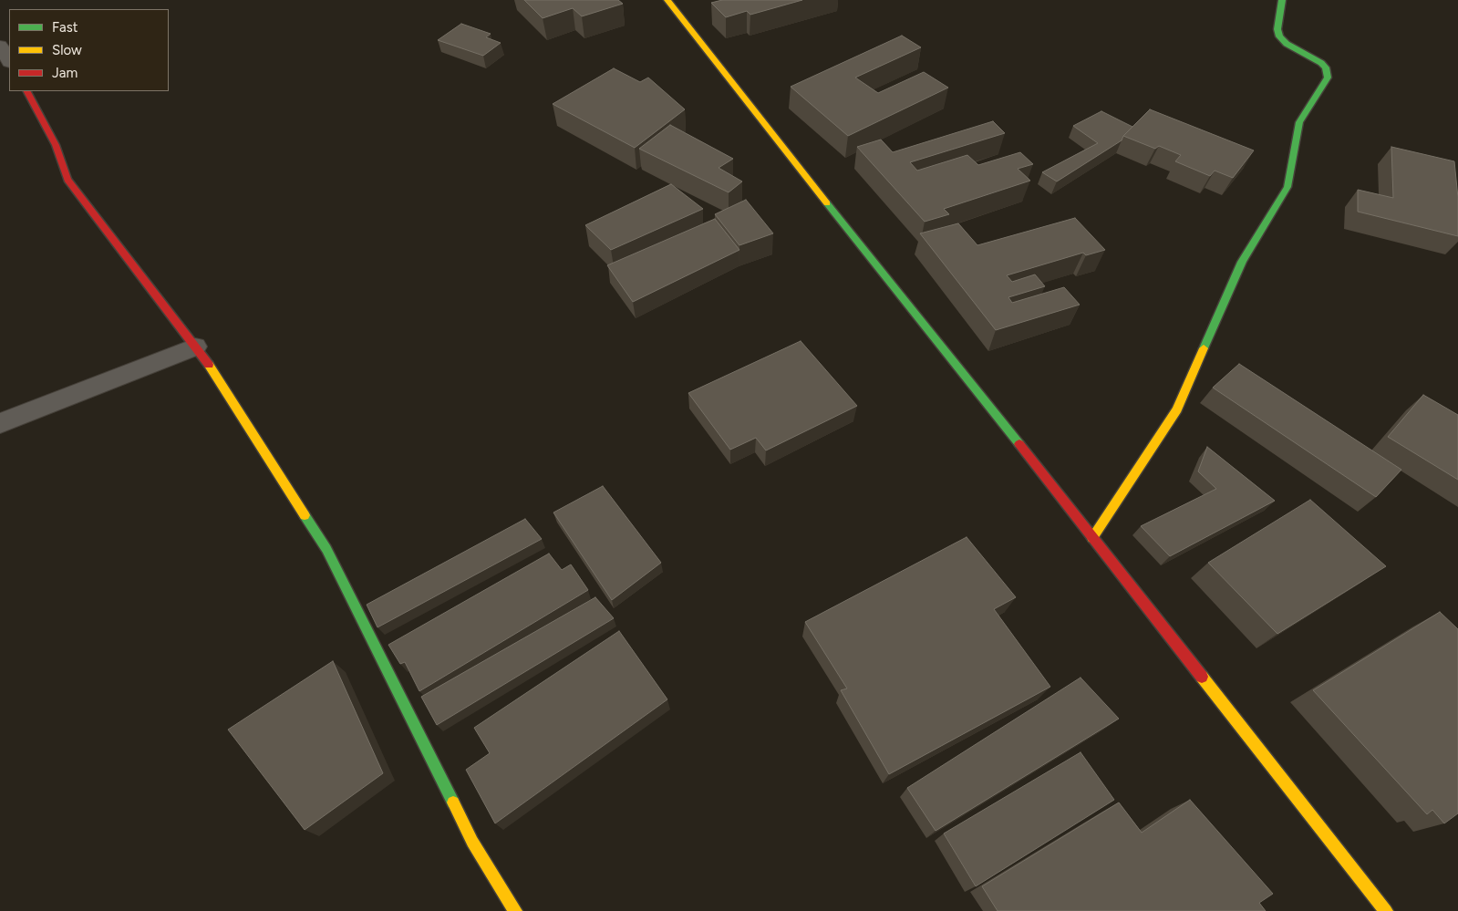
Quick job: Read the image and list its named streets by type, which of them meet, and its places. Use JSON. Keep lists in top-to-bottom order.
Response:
{
  "legend": ["Fast", "Slow", "Jam"]
}
